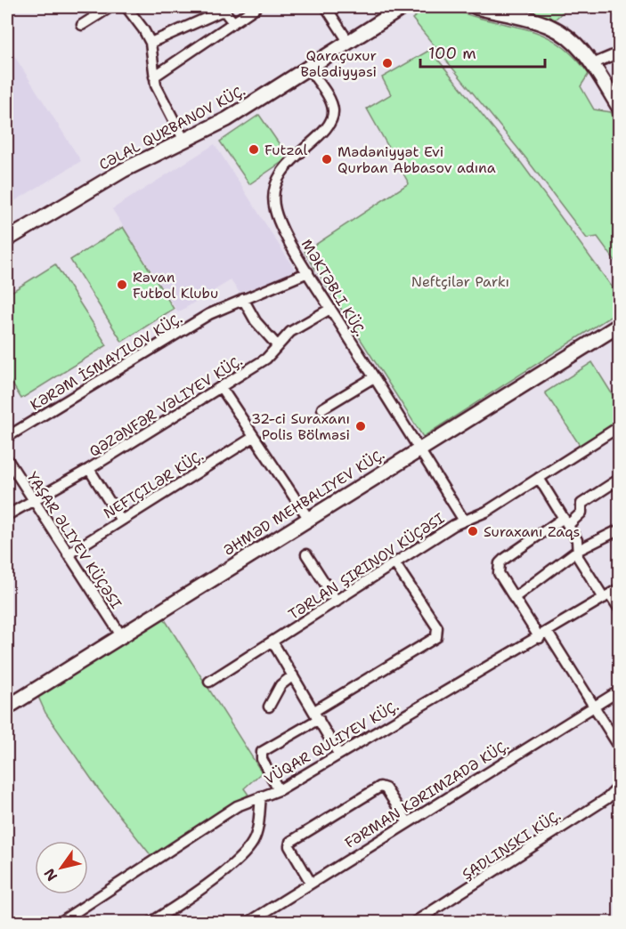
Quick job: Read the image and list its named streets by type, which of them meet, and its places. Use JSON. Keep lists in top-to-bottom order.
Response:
{
  "streets": {
    "street": [
      "CƏLAL QURBANOV KÜÇ.",
      "MƏKTƏBLI KÜÇ.",
      "QƏZƏNFƏR VƏLIYEV KÜÇ.",
      "NEFTÇILƏR KÜÇ.",
      "YAŞAR ƏLIYEV KÜÇƏSI",
      "TƏRLAN ŞIRINOV KÜÇƏSI",
      "VÜQAR QULIYEV KÜÇ.",
      "FƏRMAN KƏRIMZADƏ KÜÇ.",
      "ŞADLINSKI KÜÇ."
    ]
  },
  "crossings": [
    ["CƏLAL QURBANOV KÜÇ.", "MƏKTƏBLI KÜÇ."],
    ["MƏKTƏBLI KÜÇ.", "QƏZƏNFƏR VƏLIYEV KÜÇ."],
    ["MƏKTƏBLI KÜÇ.", "TƏRLAN ŞIRINOV KÜÇƏSI"],
    ["QƏZƏNFƏR VƏLIYEV KÜÇ.", "YAŞAR ƏLIYEV KÜÇƏSI"],
    ["NEFTÇILƏR KÜÇ.", "YAŞAR ƏLIYEV KÜÇƏSI"]
  ],
  "parks": ["Neftçilər Parkı"],
  "places": [
    "Qaraçuxur Bələdiyyəsi",
    "Futzal",
    "Mədəniyyət Evi Qurban Abbasov adına",
    "Rəvan Futbol Klubu",
    "32-ci Suraxanı Polis Bölməsi",
    "Suraxanı Zaqs"
  ],
  "scale_bar": "100 m",
  "north": "bottom left"
}
